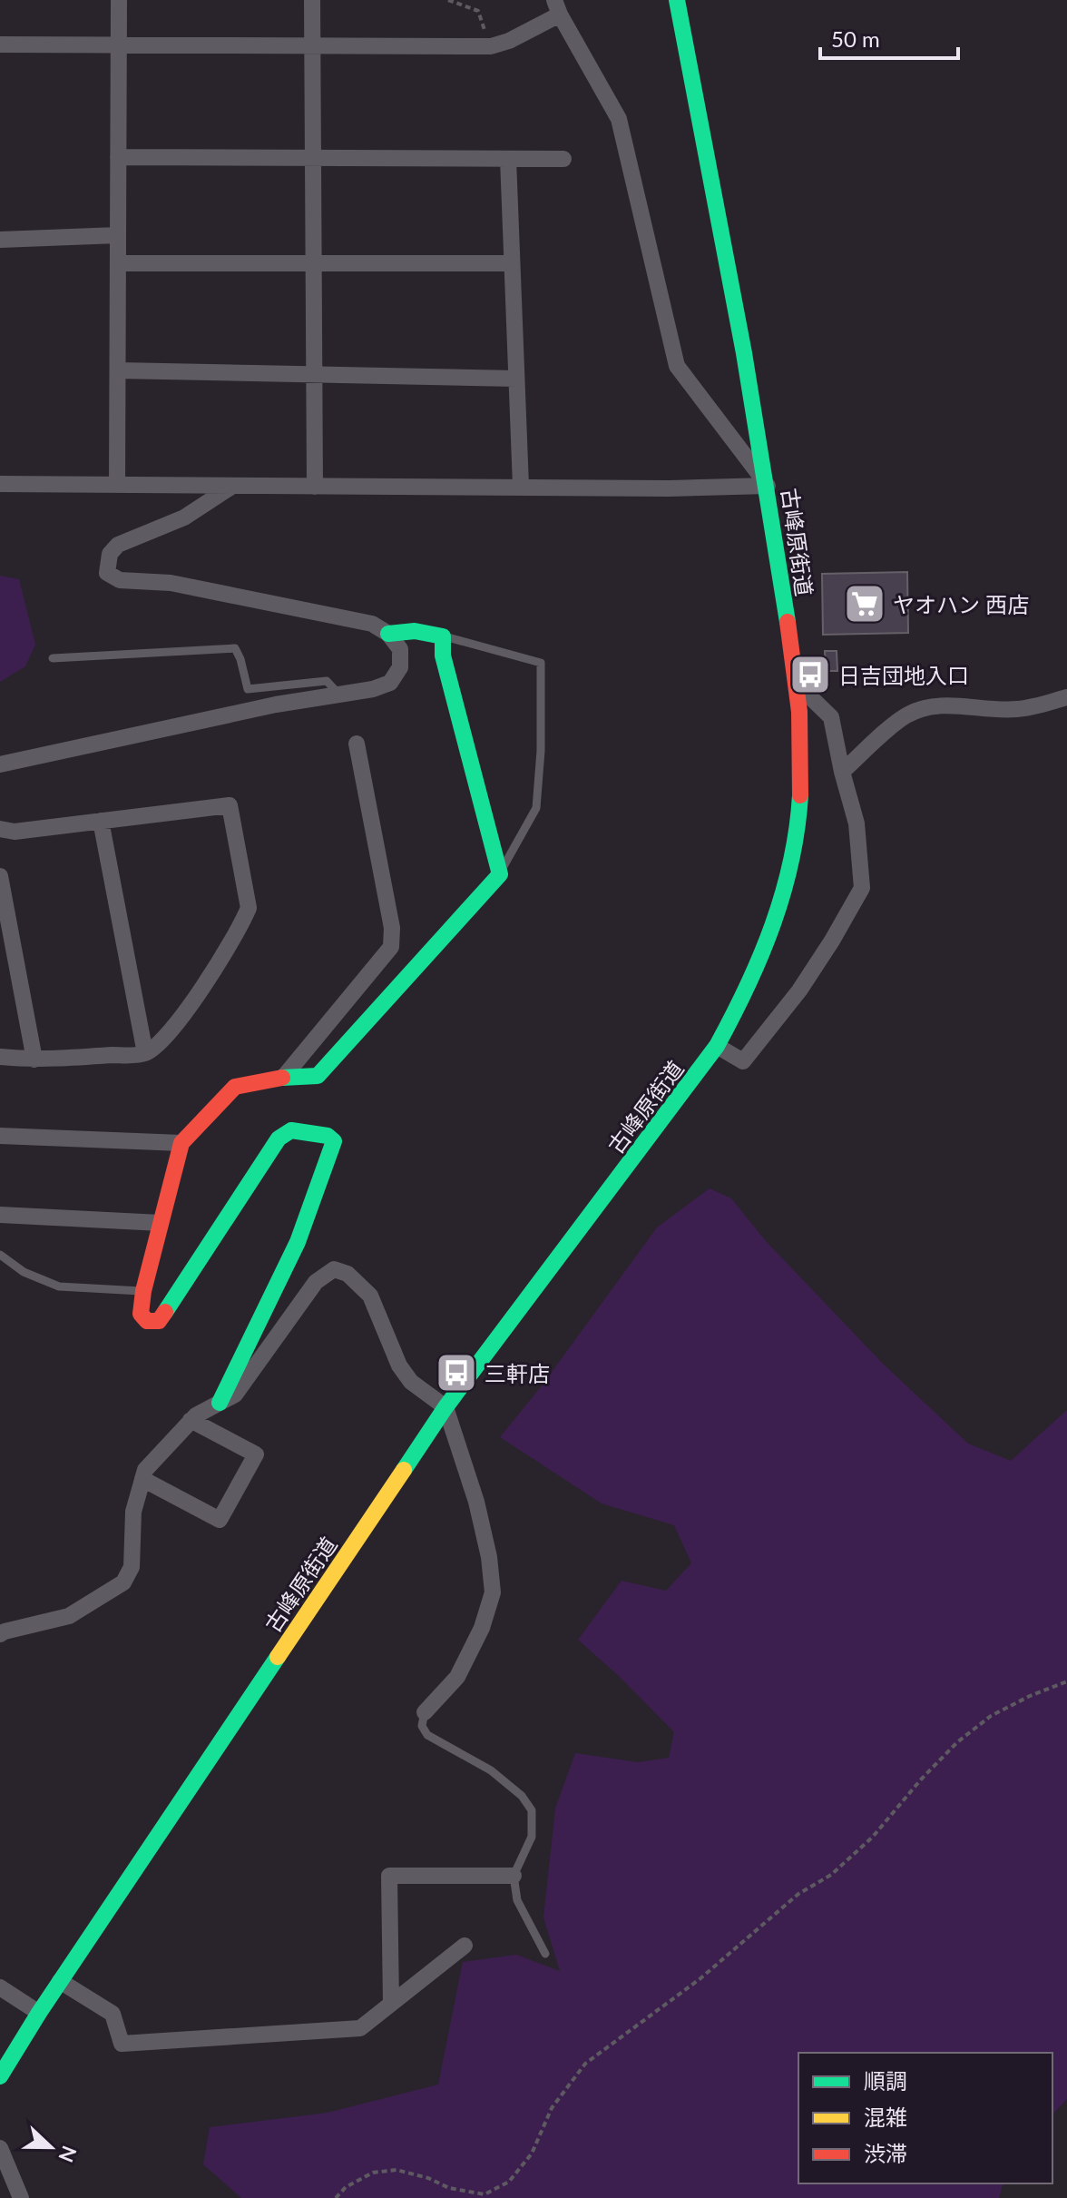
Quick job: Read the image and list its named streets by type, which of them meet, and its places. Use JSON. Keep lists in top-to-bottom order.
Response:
{
  "streets": {
    "main road": ["古峰原街道"]
  },
  "places": {
    "supermarket": ["ヤオハン 西店"],
    "bus stop": ["日吉団地入口", "三軒店"]
  },
  "legend": ["順調", "混雑", "渋滞"],
  "scale_bar": "50 m",
  "north": "right"
}
